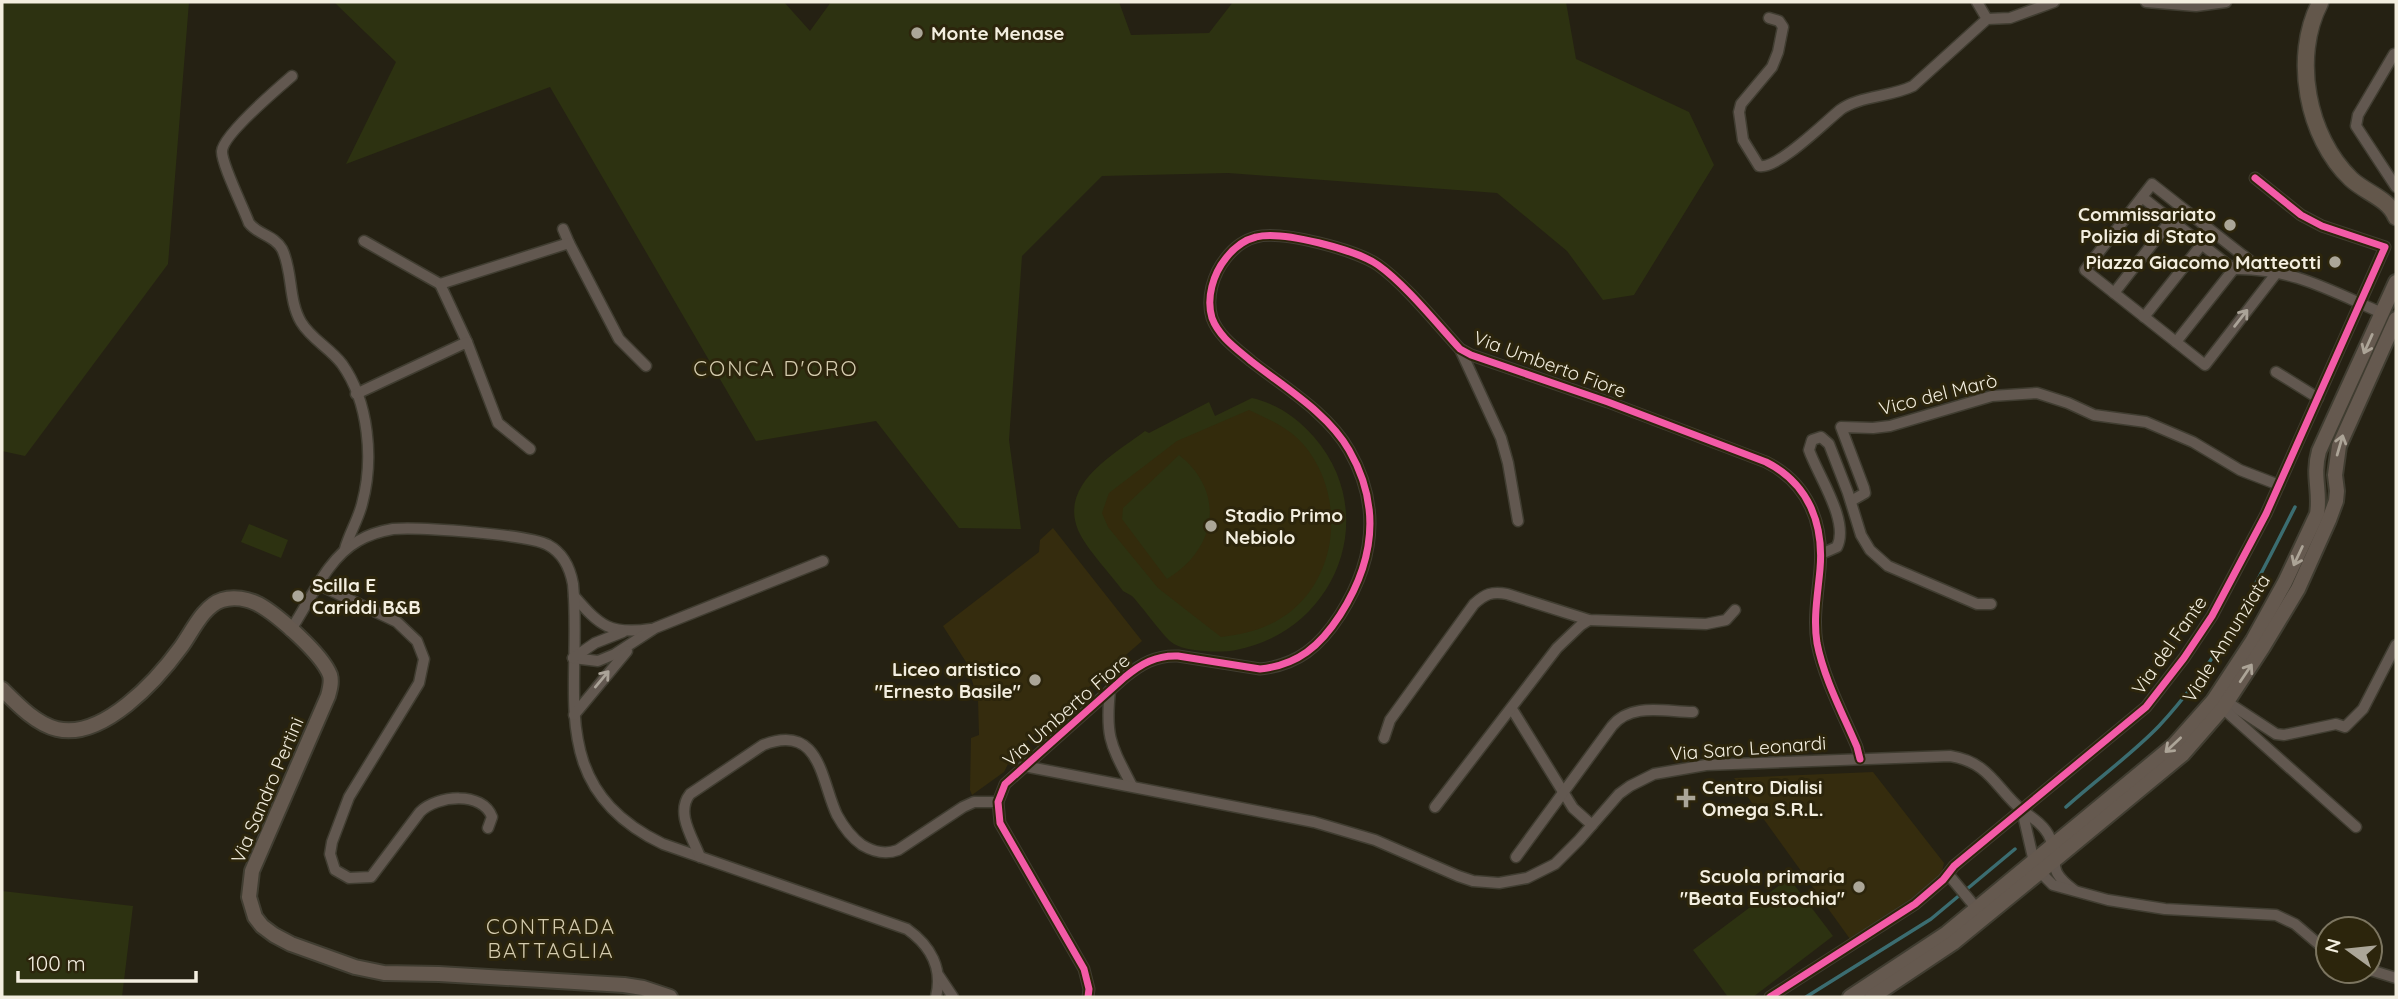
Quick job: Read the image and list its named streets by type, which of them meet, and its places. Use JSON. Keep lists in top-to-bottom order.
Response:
{
  "streets": {
    "main road": ["Viale Annunziata", "Via Sandro Pertini"],
    "street": [
      "Via Umberto Fiore",
      "Vico del Marò",
      "Via del Fante",
      "Via Saro Leonardi"
    ]
  },
  "crossings": [
    ["Via Umberto Fiore", "Via Saro Leonardi"],
    ["Vico del Marò", "Via del Fante"],
    ["Viale Annunziata", "Via Saro Leonardi"],
    ["Via del Fante", "Via Saro Leonardi"]
  ],
  "districts": ["CONCA D'ORO", "CONTRADA BATTAGLIA"],
  "places": {
    "other": [
      "Monte Menase",
      "Commissariato Polizia di Stato",
      "Piazza Giacomo Matteotti",
      "Stadio Primo Nebiolo",
      "Scilla E Cariddi B&B",
      "Liceo artistico \"Ernesto Basile\"",
      "Scuola primaria \"Beata Eustochia\""
    ],
    "health": ["Centro Dialisi Omega S.R.L."]
  },
  "scale_bar": "100 m",
  "north": "left"
}
